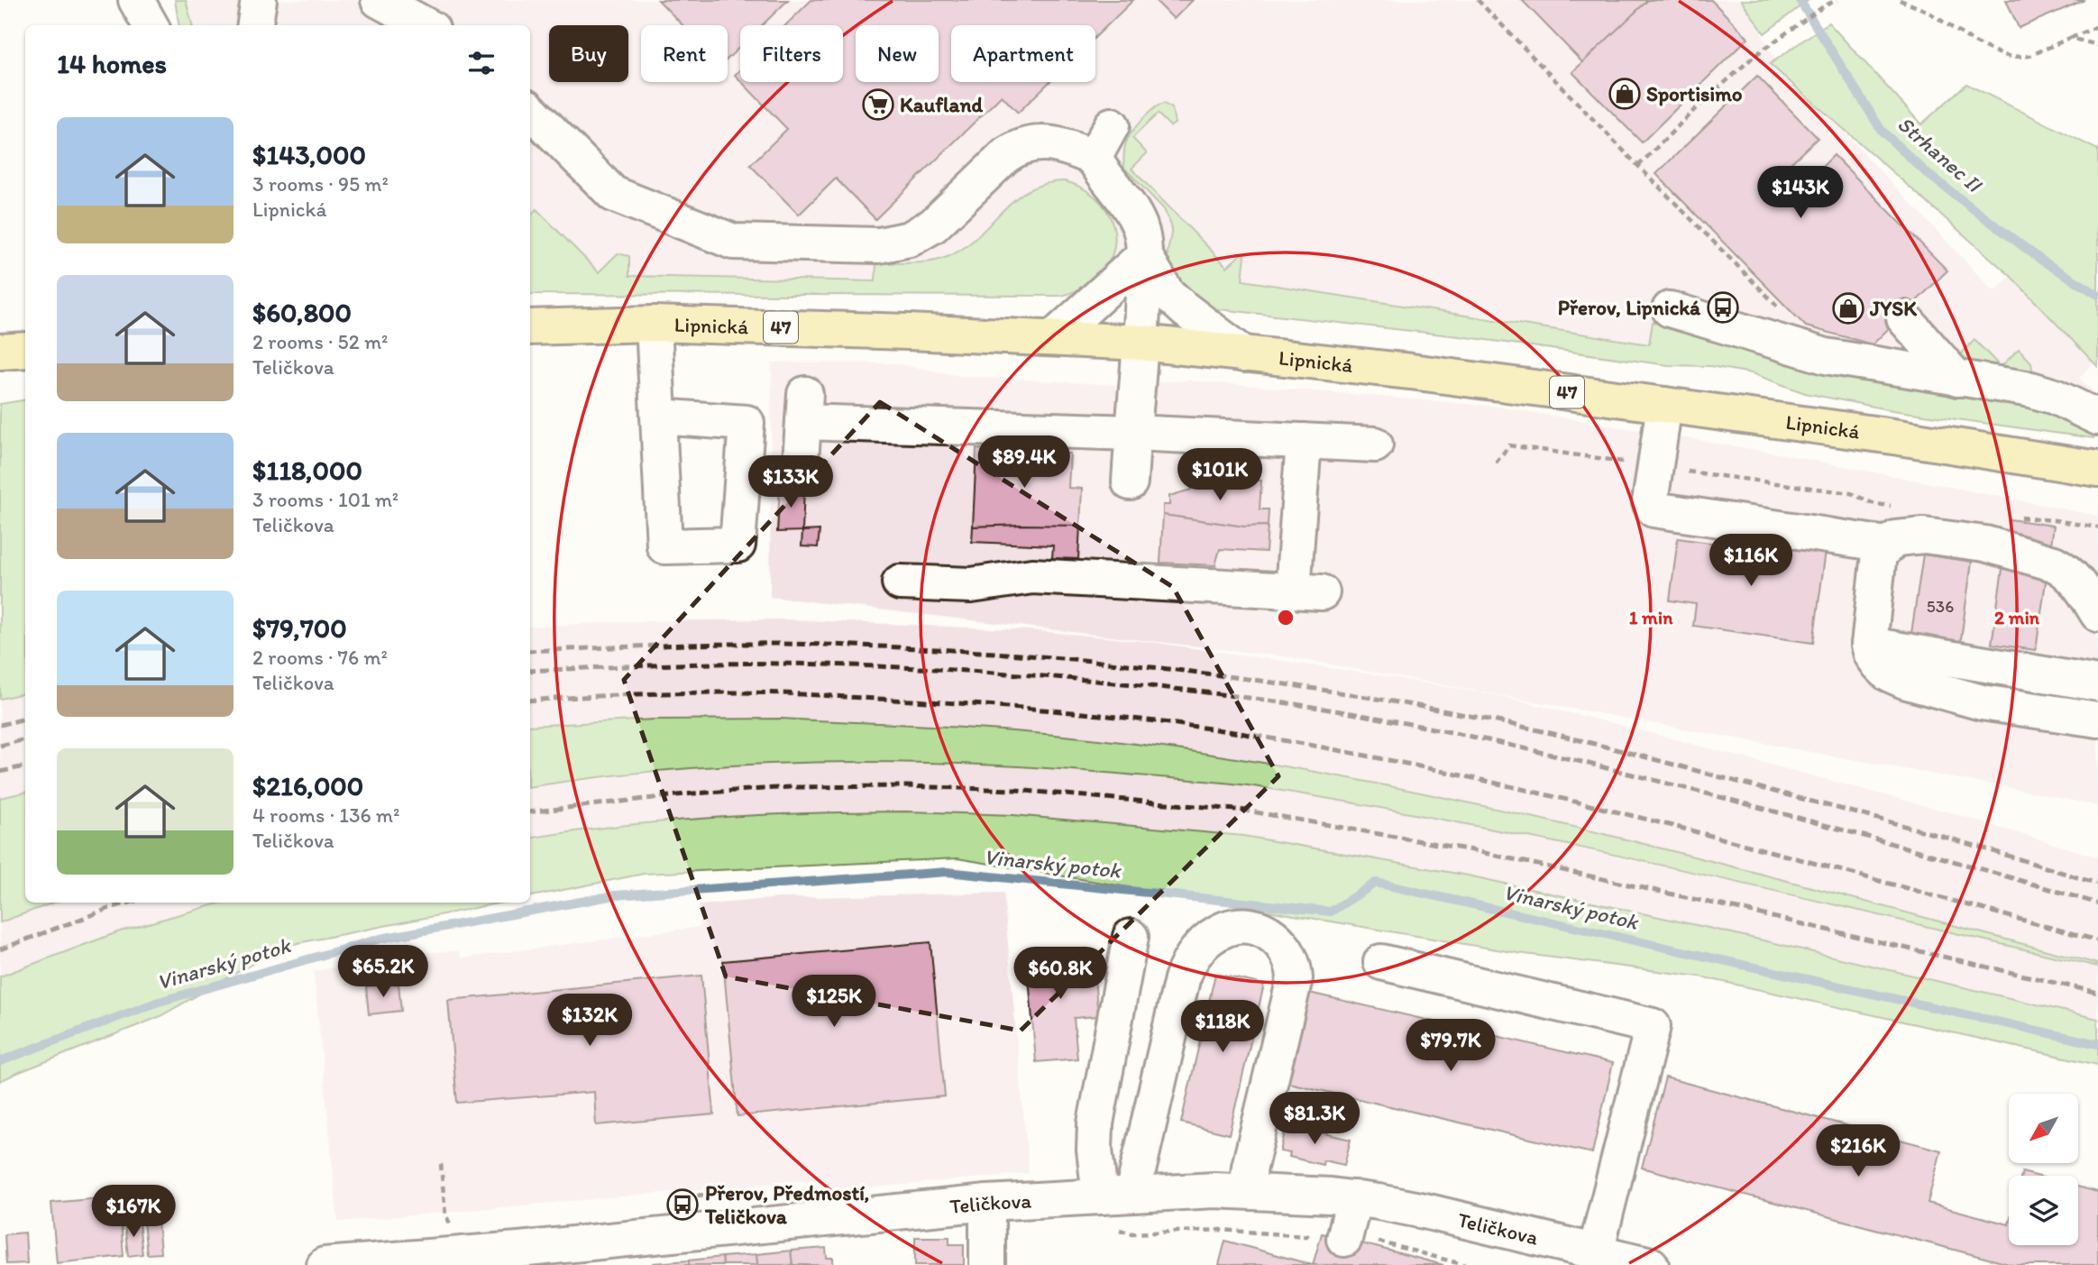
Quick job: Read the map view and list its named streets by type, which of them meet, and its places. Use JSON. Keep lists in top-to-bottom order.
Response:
{
  "streets": {
    "main road": ["Lipnická", "47"],
    "street": ["Teličkova"]
  },
  "water": ["Strhanec II", "Vinarský potok"],
  "places": {
    "shop": ["Sportisimo", "JYSK"],
    "supermarket": ["Kaufland"],
    "bus stop": ["Přerov, Lipnická", "Přerov, Předmostí, Teličkova"]
  },
  "house_numbers": ["536"],
  "north": "bottom left",
  "page": {
    "chip": [
      "Buy",
      "Rent",
      "Filters",
      "New",
      "Apartment"
    ],
    "heading": "14 homes",
    "list": [
      {
        "name": "$143,000",
        "note": "3 rooms · 95 m² · Lipnická"
      },
      {
        "name": "$60,800",
        "note": "2 rooms · 52 m² · Teličkova"
      },
      {
        "name": "$118,000",
        "note": "3 rooms · 101 m² · Teličkova"
      },
      {
        "name": "$79,700",
        "note": "2 rooms · 76 m² · Teličkova"
      },
      {
        "name": "$216,000",
        "note": "4 rooms · 136 m² · Teličkova"
      }
    ],
    "price": [
      "$143K",
      "$89.4K",
      "$101K",
      "$133K",
      "$116K",
      "$65.2K",
      "$60.8K",
      "$125K",
      "$132K",
      "$118K",
      "$79.7K",
      "$81.3K",
      "$216K",
      "$167K"
    ]
  },
  "rings": ["1 min", "2 min"]
}
